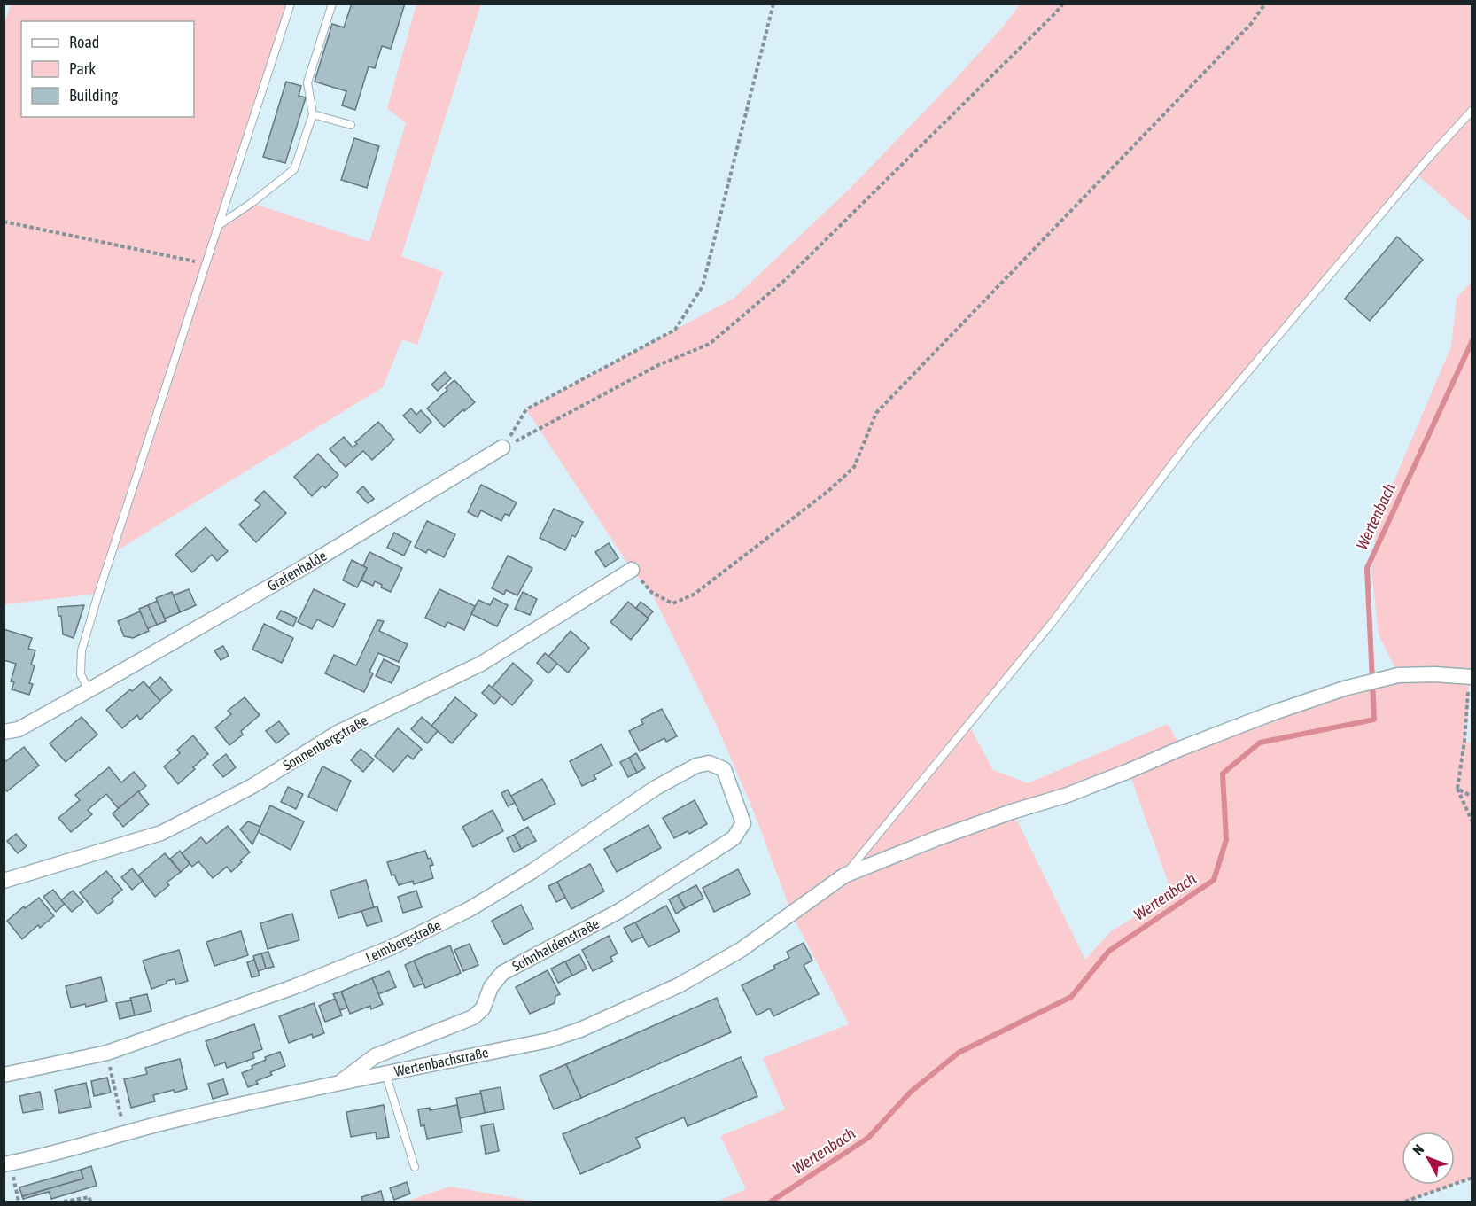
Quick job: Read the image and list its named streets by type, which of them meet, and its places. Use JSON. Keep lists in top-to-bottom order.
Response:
{
  "streets": {
    "street": [
      "Grafenhalde",
      "Sonnenbergstraße",
      "Leimbergstraße",
      "Sohnhaldenstraße",
      "Wertenbachstraße"
    ]
  },
  "crossings": [
    ["Leimbergstraße", "Sohnhaldenstraße"],
    ["Sohnhaldenstraße", "Wertenbachstraße"]
  ],
  "water": ["Wertenbach"],
  "legend": ["Road", "Park", "Building"],
  "north": "top left"
}
